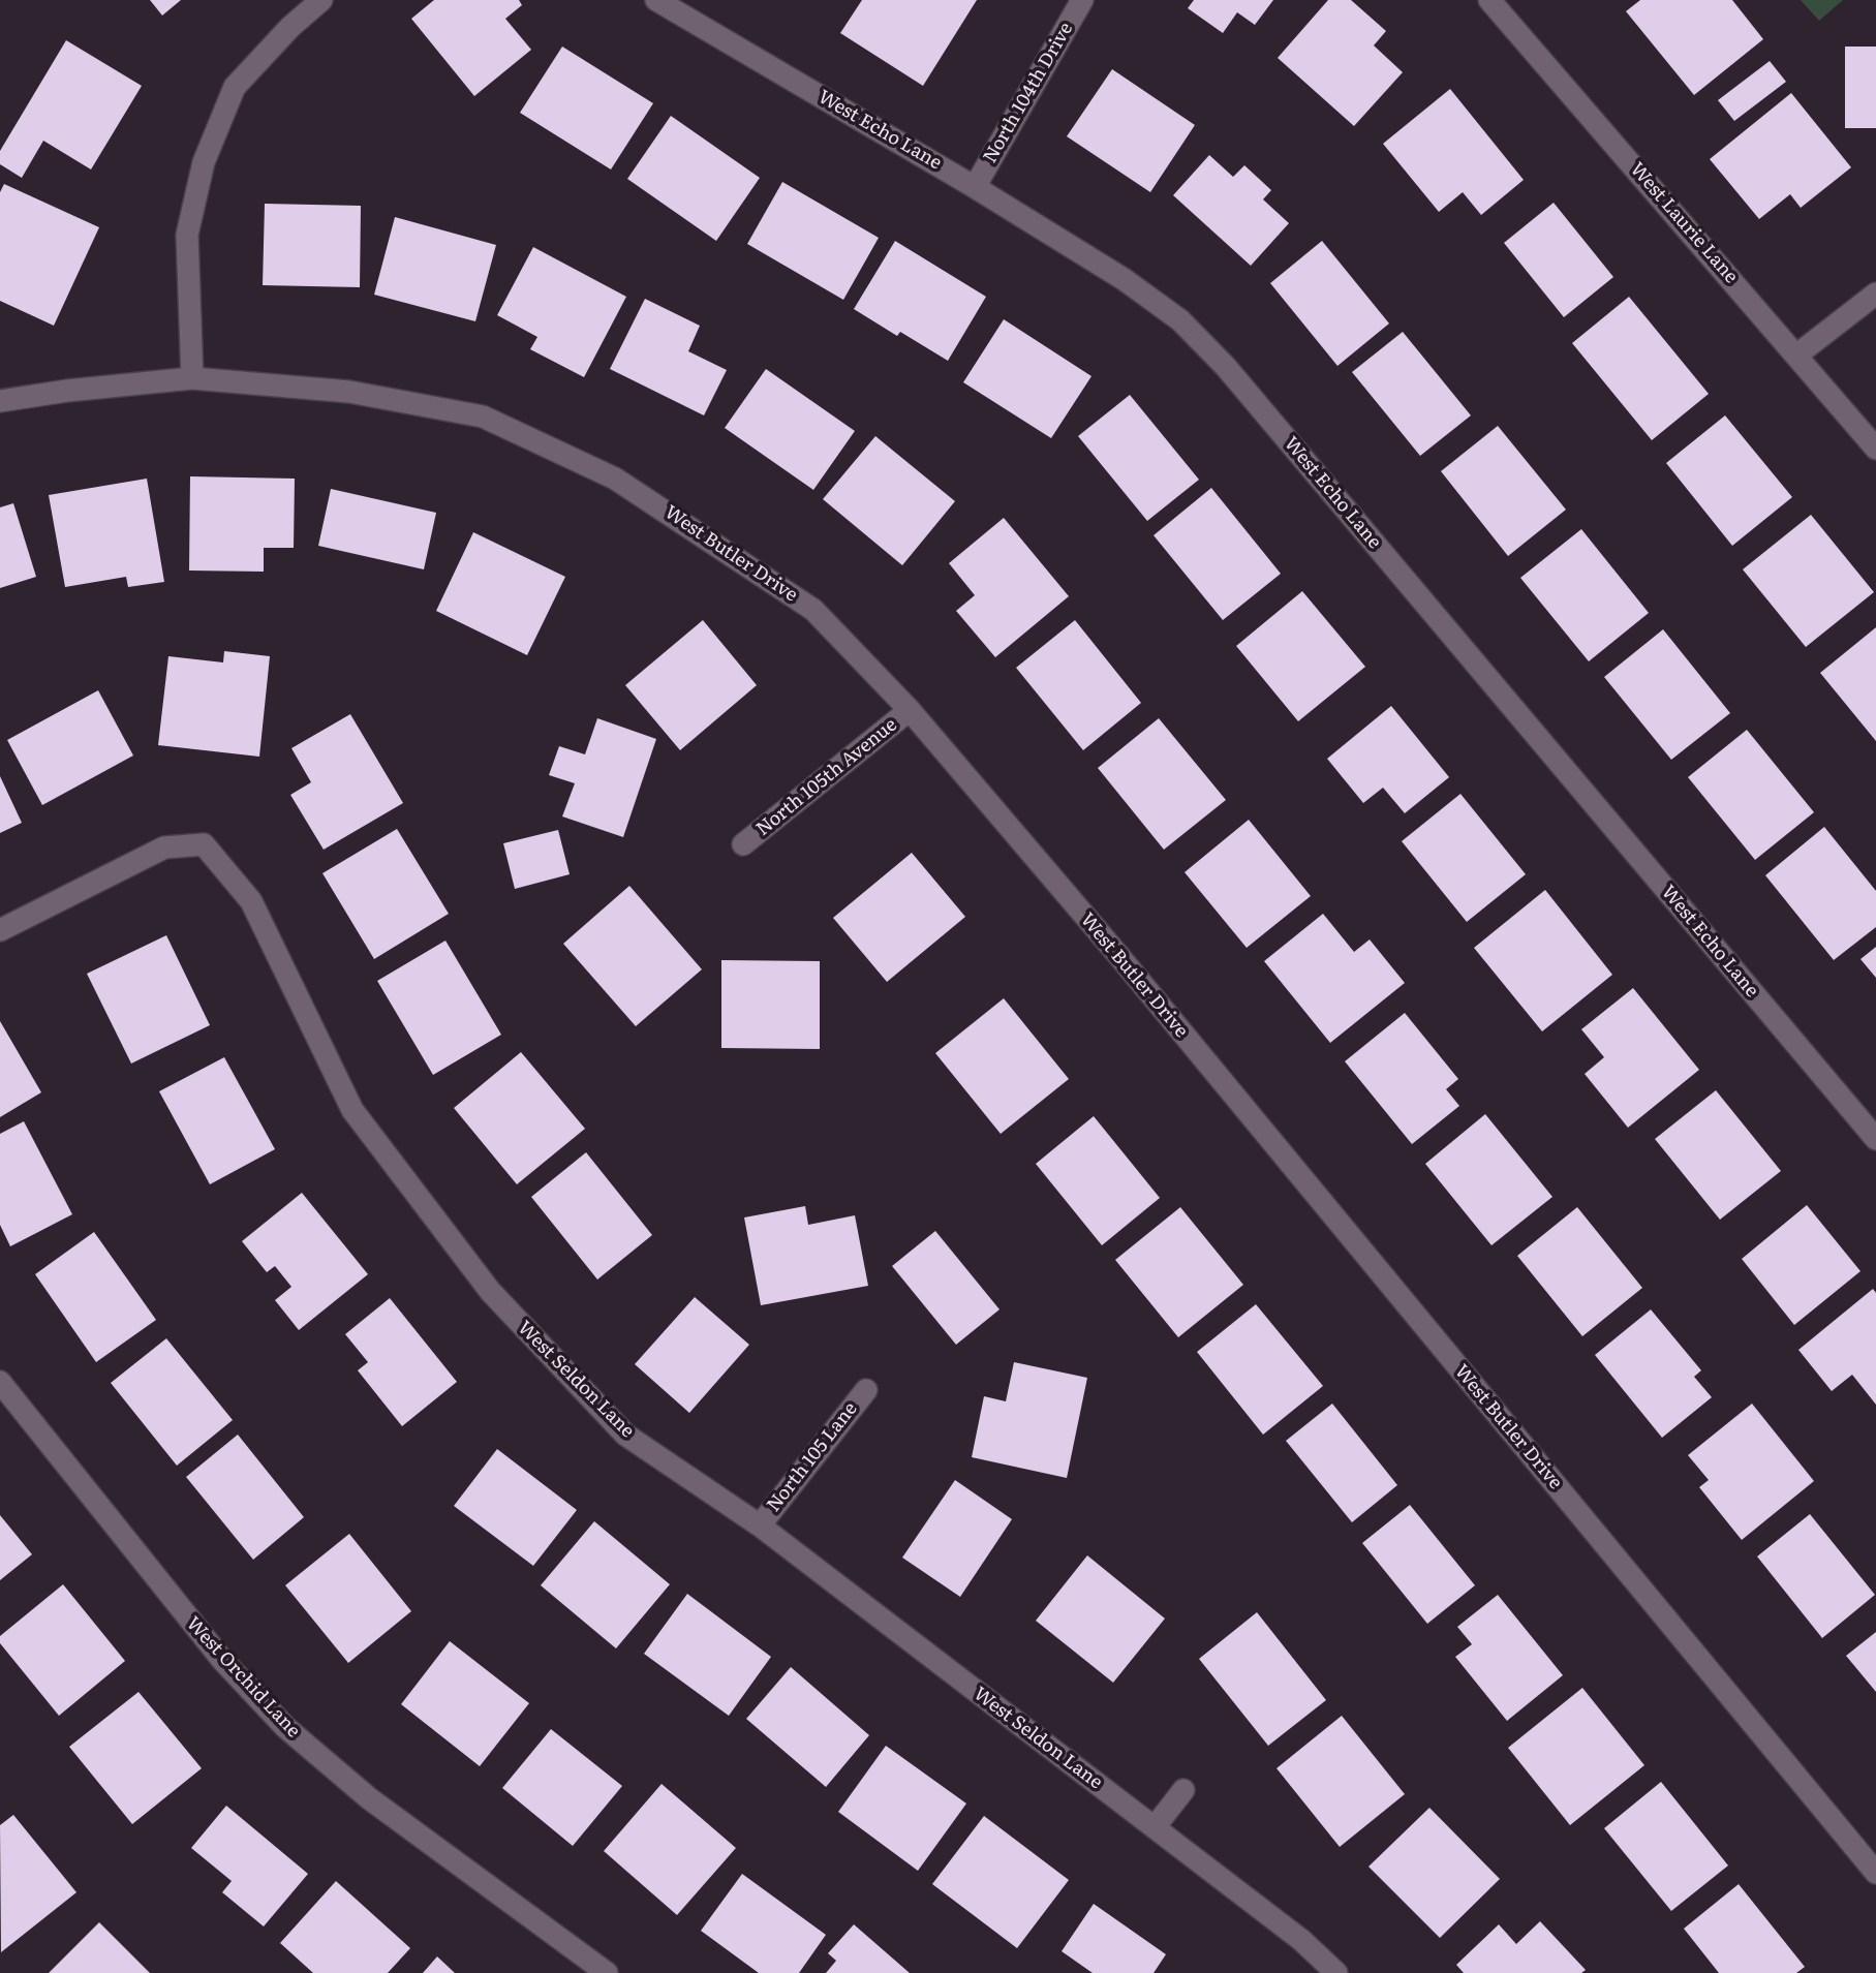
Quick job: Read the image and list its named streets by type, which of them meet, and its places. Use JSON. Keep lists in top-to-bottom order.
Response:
{
  "streets": {
    "street": [
      "North 104th Drive",
      "West Echo Lane",
      "West Laurie Lane",
      "West Butler Drive",
      "North 105th Avenue",
      "West Seldon Lane",
      "North 105 Lane",
      "West Orchid Lane"
    ]
  },
  "crossings": [
    ["North 104th Drive", "West Echo Lane"],
    ["West Butler Drive", "North 105th Avenue"],
    ["West Seldon Lane", "North 105 Lane"]
  ]
}
